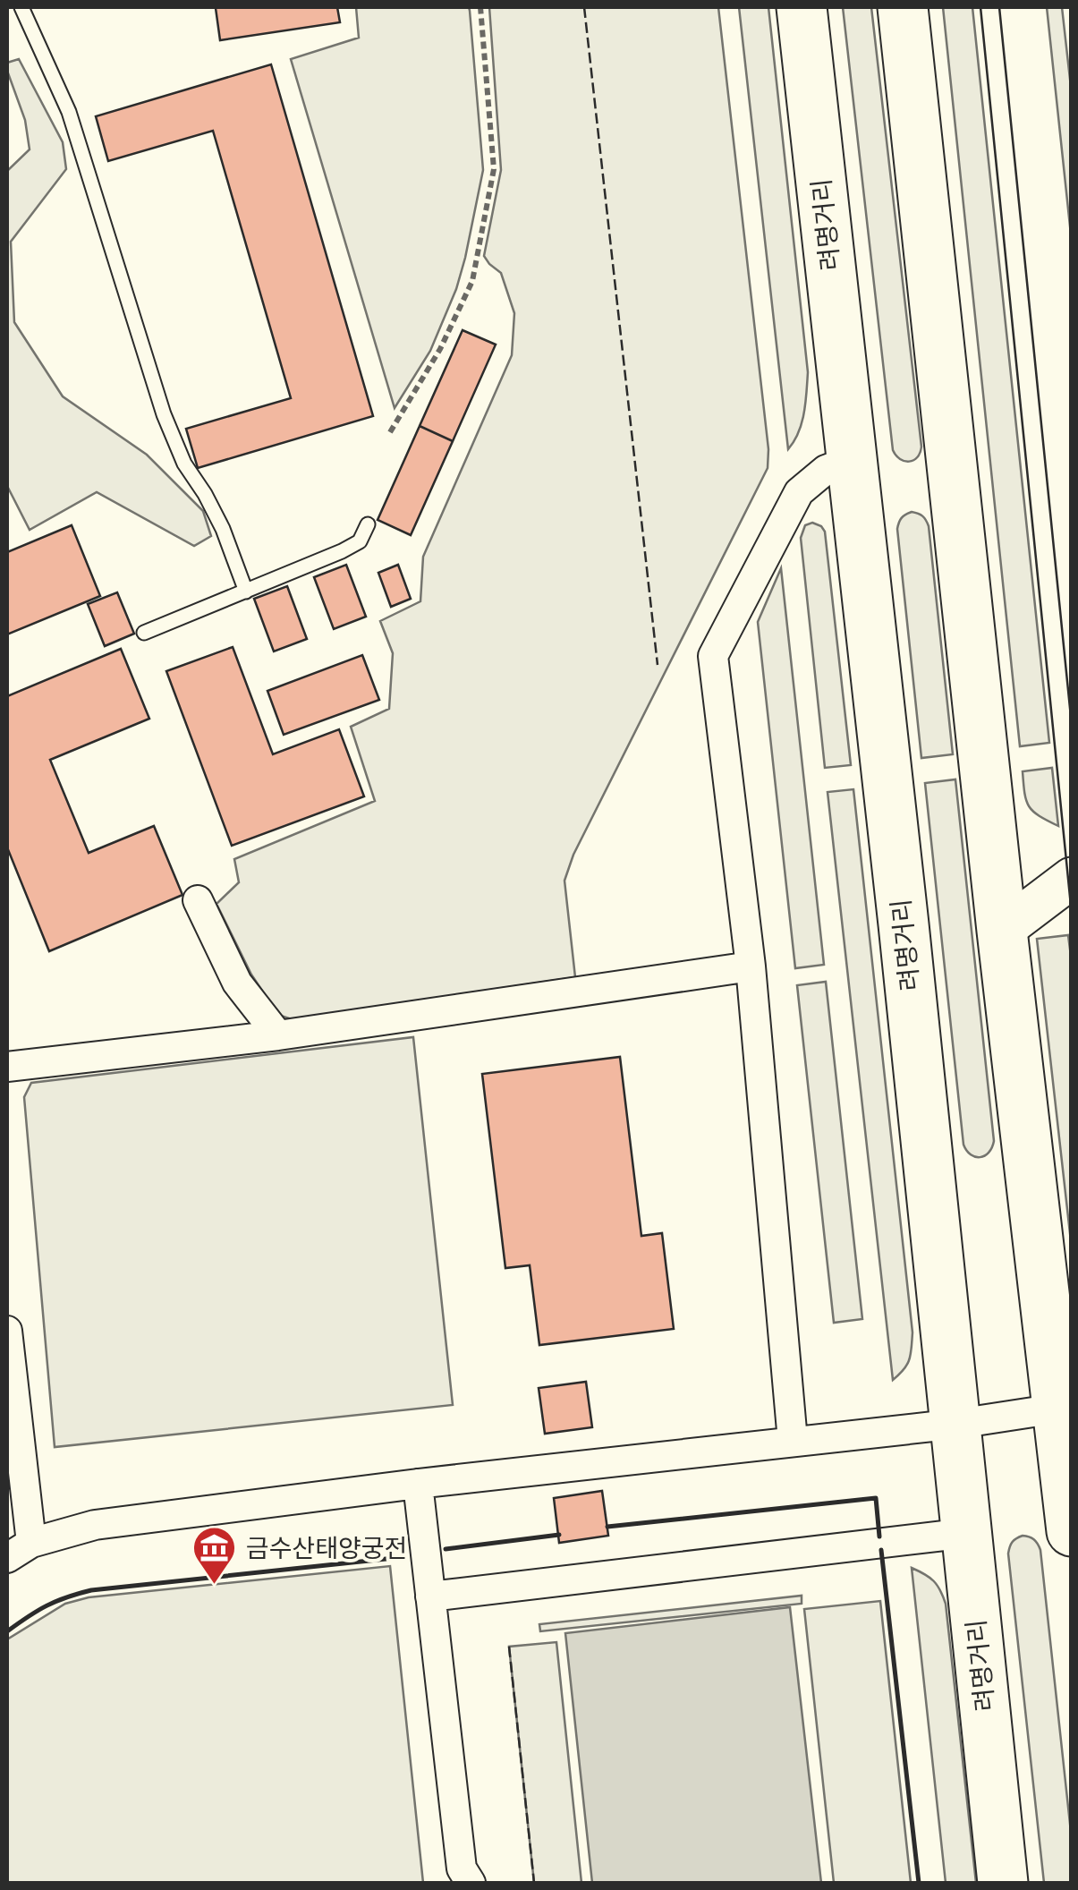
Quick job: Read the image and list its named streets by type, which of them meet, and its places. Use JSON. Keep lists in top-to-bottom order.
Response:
{
  "streets": {
    "highway": ["려명거리"]
  },
  "places": {
    "museum": ["금수산태양궁전"]
  }
}
